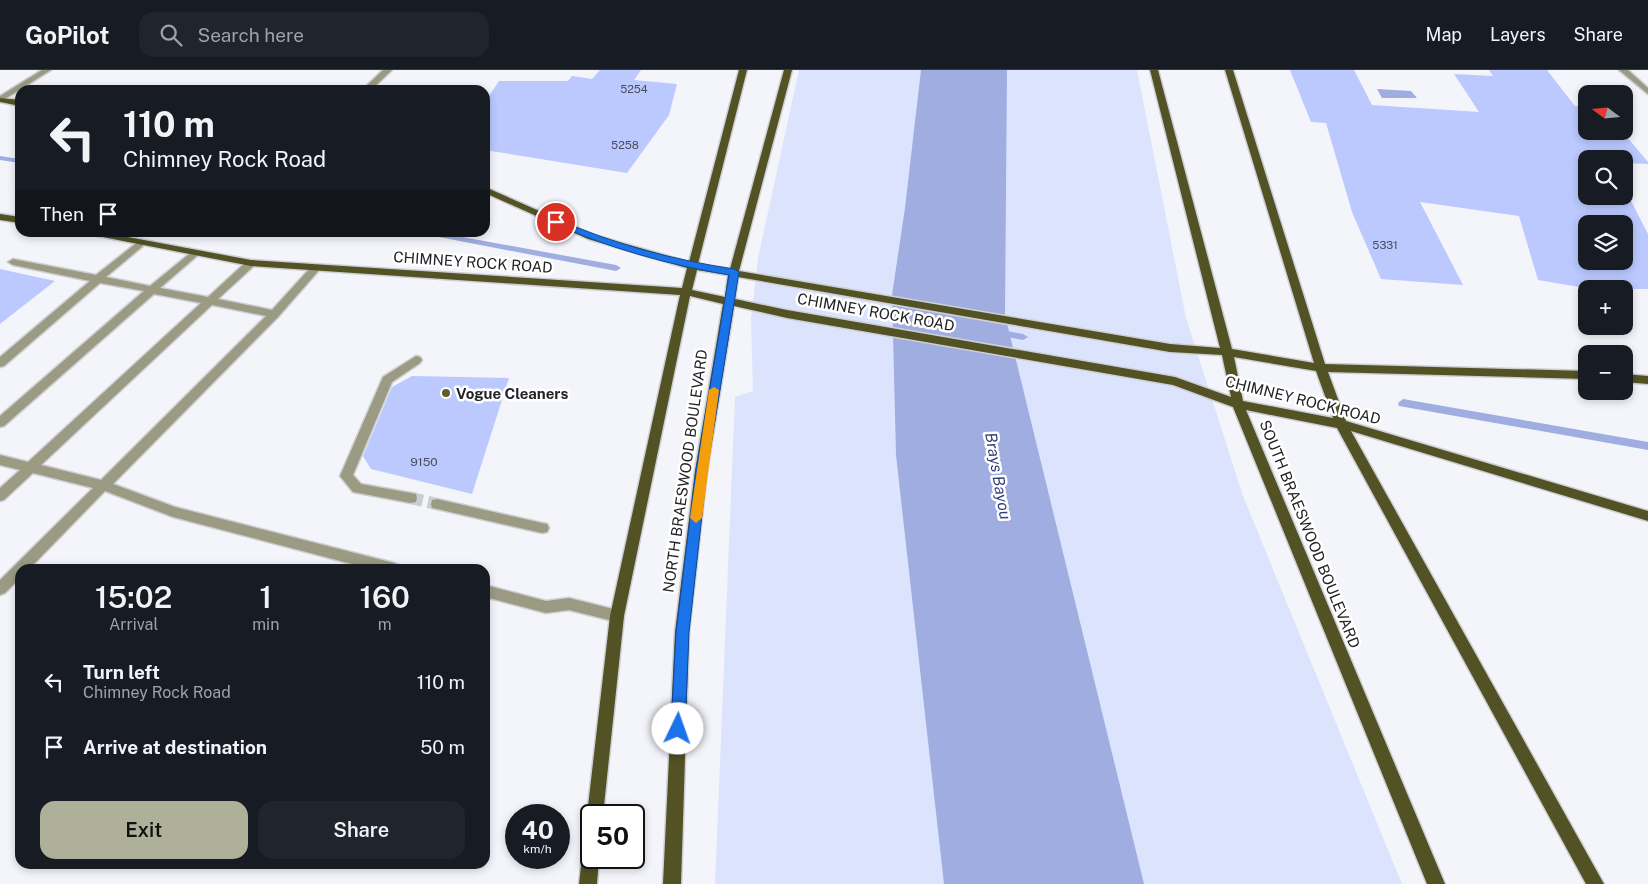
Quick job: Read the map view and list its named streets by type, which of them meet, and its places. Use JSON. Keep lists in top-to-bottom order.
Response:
{
  "streets": {
    "main road": ["CHIMNEY ROCK ROAD", "NORTH BRAESWOOD BOULEVARD", "SOUTH BRAESWOOD BOULEVARD"]
  },
  "crossings": [
    ["CHIMNEY ROCK ROAD", "NORTH BRAESWOOD BOULEVARD"],
    ["CHIMNEY ROCK ROAD", "SOUTH BRAESWOOD BOULEVARD"]
  ],
  "water": ["Brays Bayou"],
  "places": ["Vogue Cleaners"],
  "house_numbers": [
    "5254",
    "5258",
    "5331",
    "9150"
  ],
  "north": "left",
  "page": {
    "header": "GoPilot",
    "search": "Search here",
    "nav": ["Map", "Layers", "Share"],
    "map_buttons": ["+", "−"],
    "turn": ["110 m", "Chimney Rock Road"],
    "then": "Then",
    "eta": [
      "15:02",
      "Arrival",
      "1",
      "min",
      "160",
      "m"
    ],
    "list": [
      {
        "name": "Turn left",
        "note": "Chimney Rock Road",
        "value": "110 m"
      },
      {
        "name": "Arrive at destination",
        "value": "50 m"
      }
    ],
    "buttons": ["Exit", "Share"],
    "speed": "40 km/h",
    "limit": "50"
  }
}
